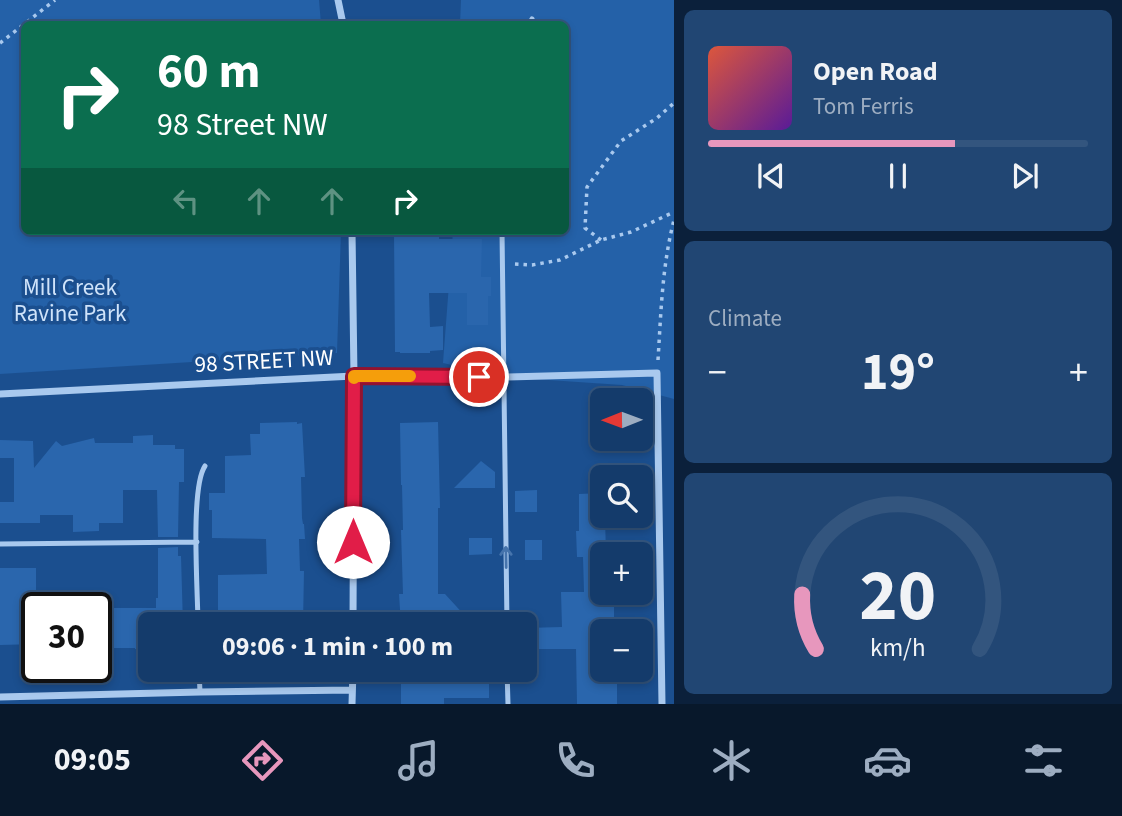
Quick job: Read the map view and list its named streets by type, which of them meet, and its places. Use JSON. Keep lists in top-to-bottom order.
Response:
{
  "streets": {
    "street": ["98 STREET NW"]
  },
  "parks": ["Mill Creek Ravine Park"],
  "north": "left",
  "page": {
    "turn": ["60 m", "98 Street NW"],
    "song": ["Open Road", "Tom Ferris"],
    "tile": "Climate",
    "heat": ["−", "19°", "+"],
    "map_buttons": ["+", "−"],
    "limit": "30",
    "trip": "09:06 · 1 min · 100 m",
    "tabs": "09:05",
    "gauge": ["20", "km/h"]
  }
}
